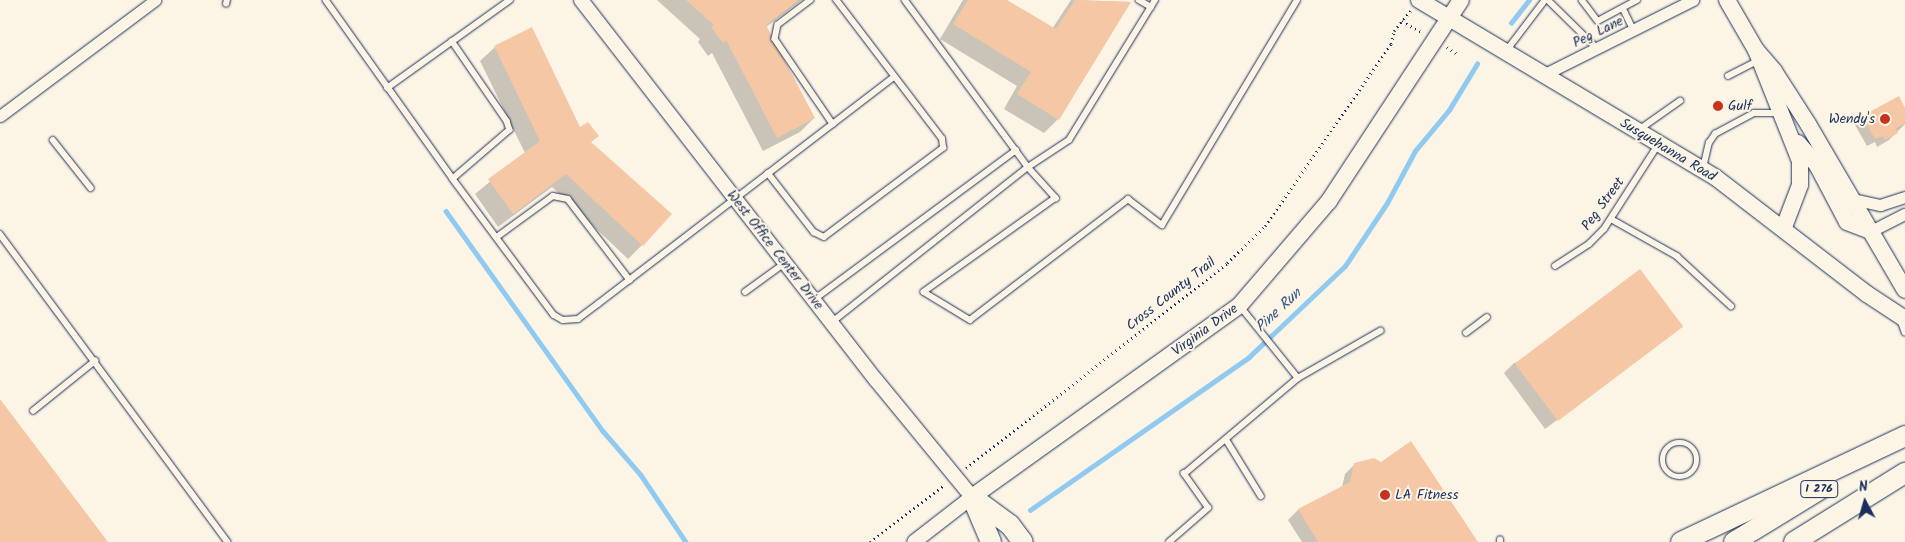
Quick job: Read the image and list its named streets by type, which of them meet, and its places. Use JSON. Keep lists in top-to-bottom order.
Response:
{
  "streets": {
    "highway": ["I 276"],
    "main road": ["Susquehanna Road", "Virginia Drive"],
    "street": ["Peg Lane", "West Office Center Drive"],
    "lane": ["Peg Street"],
    "path": ["Cross County Trail"]
  },
  "crossings": [
    ["Peg Lane", "Susquehanna Road"],
    ["Susquehanna Road", "Peg Street"],
    ["Susquehanna Road", "Cross County Trail"],
    ["Susquehanna Road", "Virginia Drive"],
    ["West Office Center Drive", "Cross County Trail"],
    ["West Office Center Drive", "Virginia Drive"]
  ],
  "water": ["Pine Run"],
  "places": ["Gulf", "Wendy's", "LA Fitness"],
  "north": "top"
}
